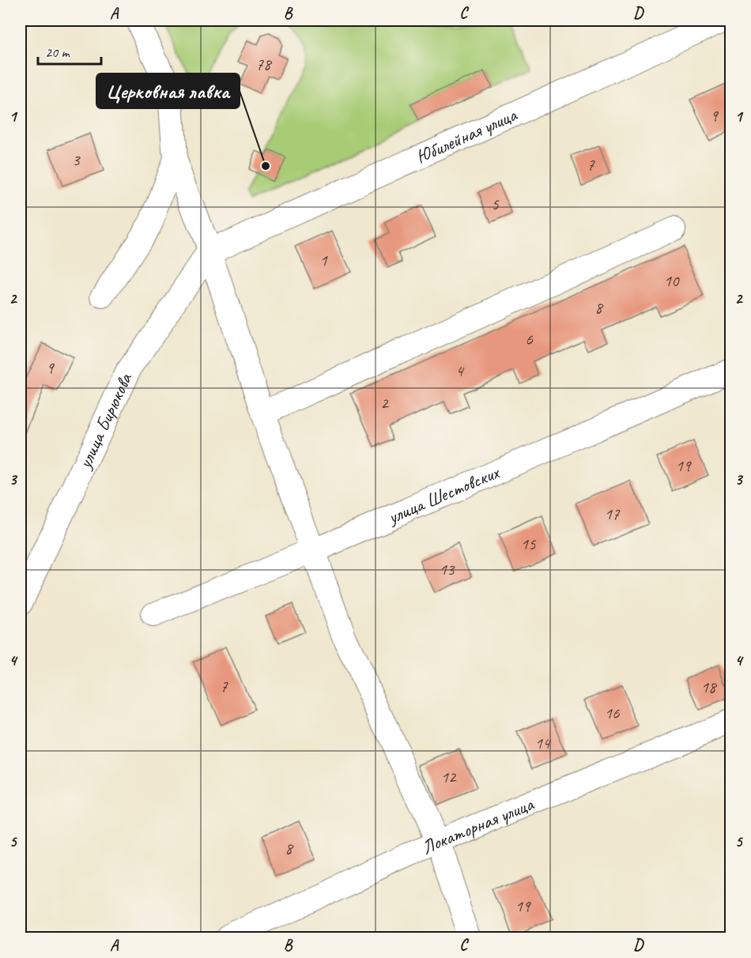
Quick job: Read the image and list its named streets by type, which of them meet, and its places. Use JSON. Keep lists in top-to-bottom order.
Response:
{
  "streets": {
    "street": [
      "Юбилейная улица",
      "улица Бирюкова",
      "улица Шестовских",
      "Локаторная улица"
    ]
  },
  "crossings": [
    ["Юбилейная улица", "улица Бирюкова"]
  ],
  "places": ["Церковная лавка"],
  "house_numbers": [
    "78",
    "9",
    "3",
    "7",
    "5",
    "1",
    "10",
    "8",
    "6",
    "9",
    "4",
    "2",
    "19",
    "17",
    "15",
    "13",
    "7",
    "18",
    "16",
    "14",
    "12",
    "8",
    "19"
  ],
  "scale_bar": "20 m",
  "grid": {
    "columns": [
      "A",
      "B",
      "C",
      "D"
    ],
    "rows": [
      "1",
      "2",
      "3",
      "4",
      "5"
    ]
  }
}
